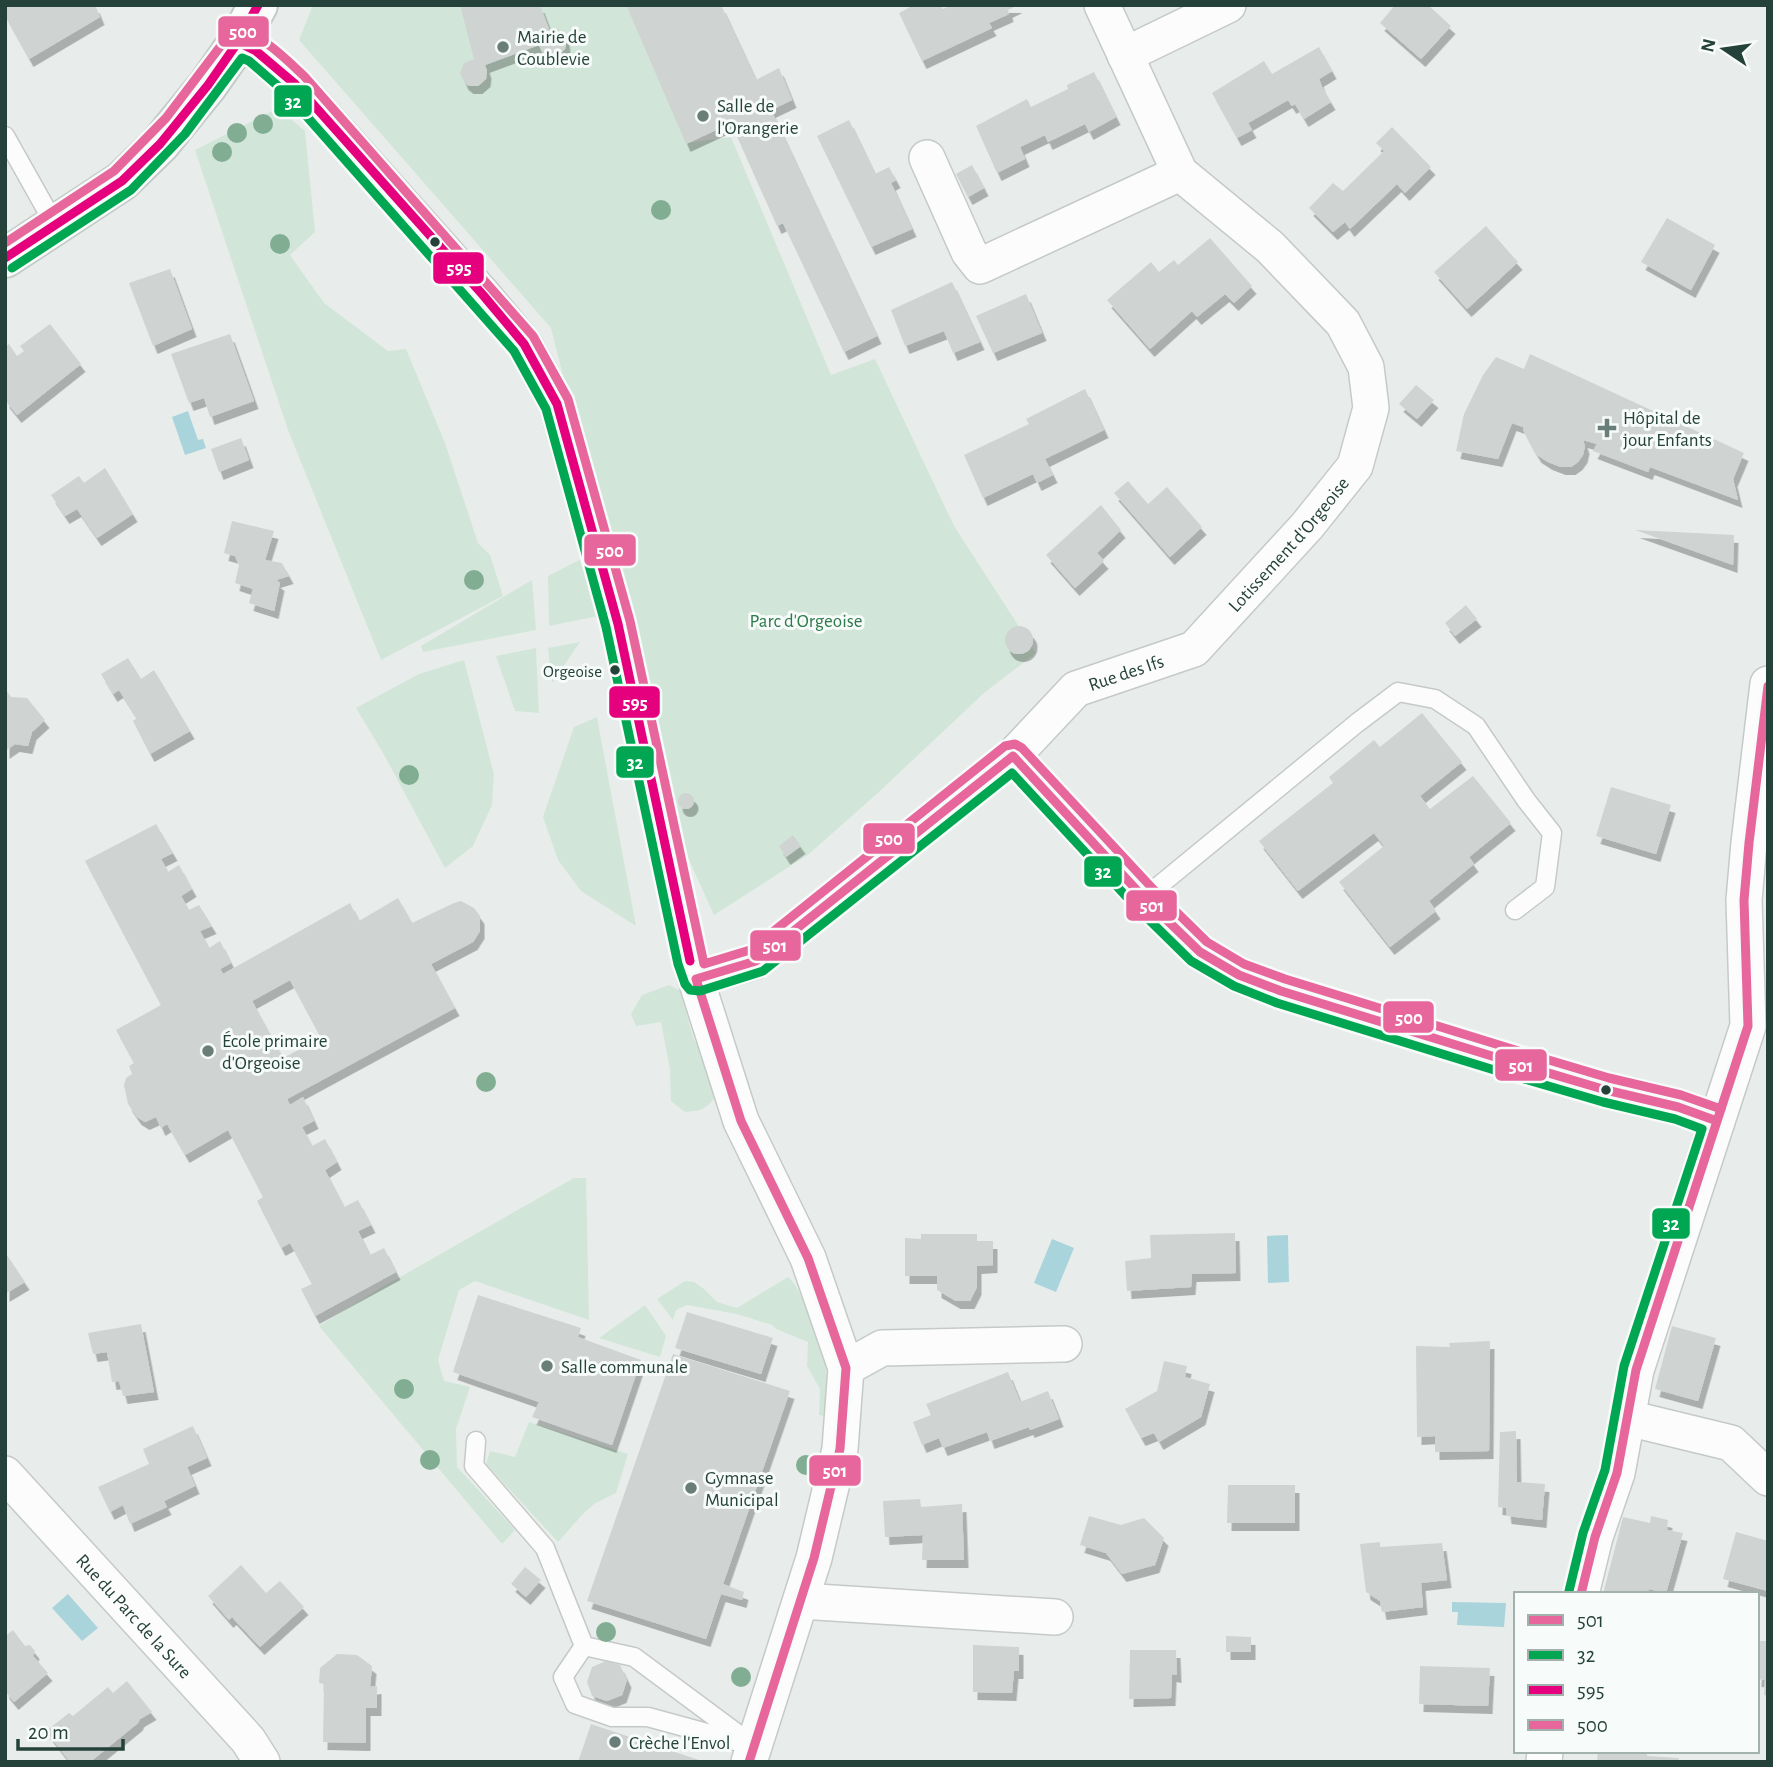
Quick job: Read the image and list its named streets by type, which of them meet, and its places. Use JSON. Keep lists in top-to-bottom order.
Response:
{
  "streets": {
    "street": ["Lotissement d'Orgeoise", "Rue des Ifs", "Rue du Parc de la Sure"]
  },
  "crossings": [
    ["Lotissement d'Orgeoise", "Rue des Ifs"]
  ],
  "parks": ["Parc d'Orgeoise"],
  "places": {
    "other": [
      "Mairie de Coublevie",
      "Salle de l'Orangerie",
      "Orgeoise",
      "École primaire d'Orgeoise",
      "Salle communale",
      "Gymnase Municipal",
      "Crèche l'Envol"
    ],
    "health": ["Hôpital de jour Enfants"]
  },
  "lines": [
    "transit line 595",
    "transit line 500",
    "transit line 32",
    "transit line 501"
  ],
  "legend": [
    "501",
    "32",
    "595",
    "500"
  ],
  "scale_bar": "20 m",
  "north": "left"
}
